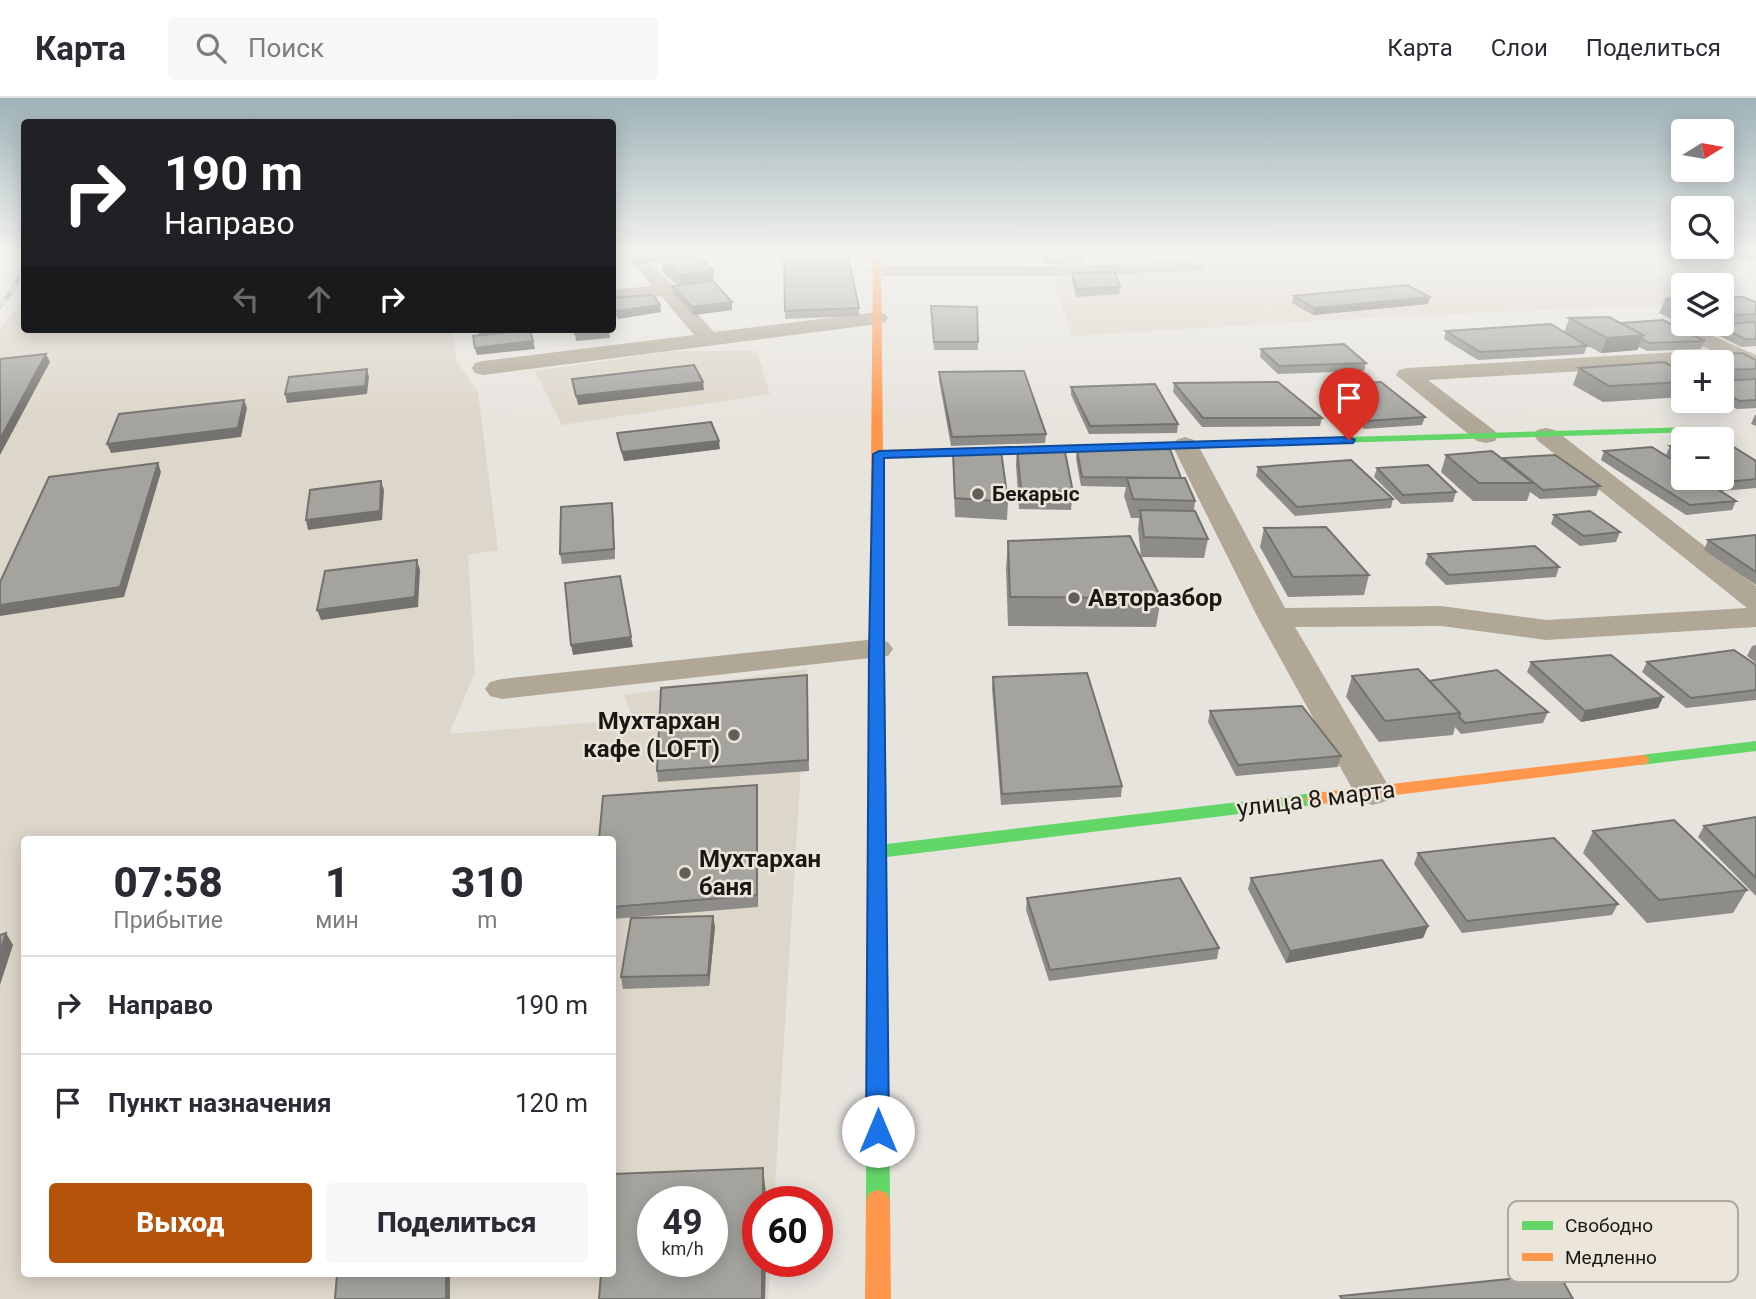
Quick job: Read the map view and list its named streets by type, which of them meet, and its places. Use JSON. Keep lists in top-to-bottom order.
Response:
{
  "streets": {
    "main road": ["улица 8 марта"]
  },
  "places": [
    "Бекарыс",
    "Авторазбор",
    "Мухтархан кафе (LOFT)",
    "Мухтархан баня"
  ],
  "legend": ["Свободно", "Медленно"],
  "north": "right",
  "page": {
    "header": "Карта",
    "search": "Поиск",
    "nav": ["Карта", "Слои", "Поделиться"],
    "map_buttons": ["+", "−"],
    "turn": ["190 m", "Направо"],
    "eta": [
      "07:58",
      "Прибытие",
      "1",
      "мин",
      "310",
      "m"
    ],
    "list": [
      {
        "name": "Направо",
        "value": "190 m"
      },
      {
        "name": "Пункт назначения",
        "value": "120 m"
      }
    ],
    "buttons": ["Выход", "Поделиться"],
    "speed": "49 km/h",
    "limit": "60"
  }
}
